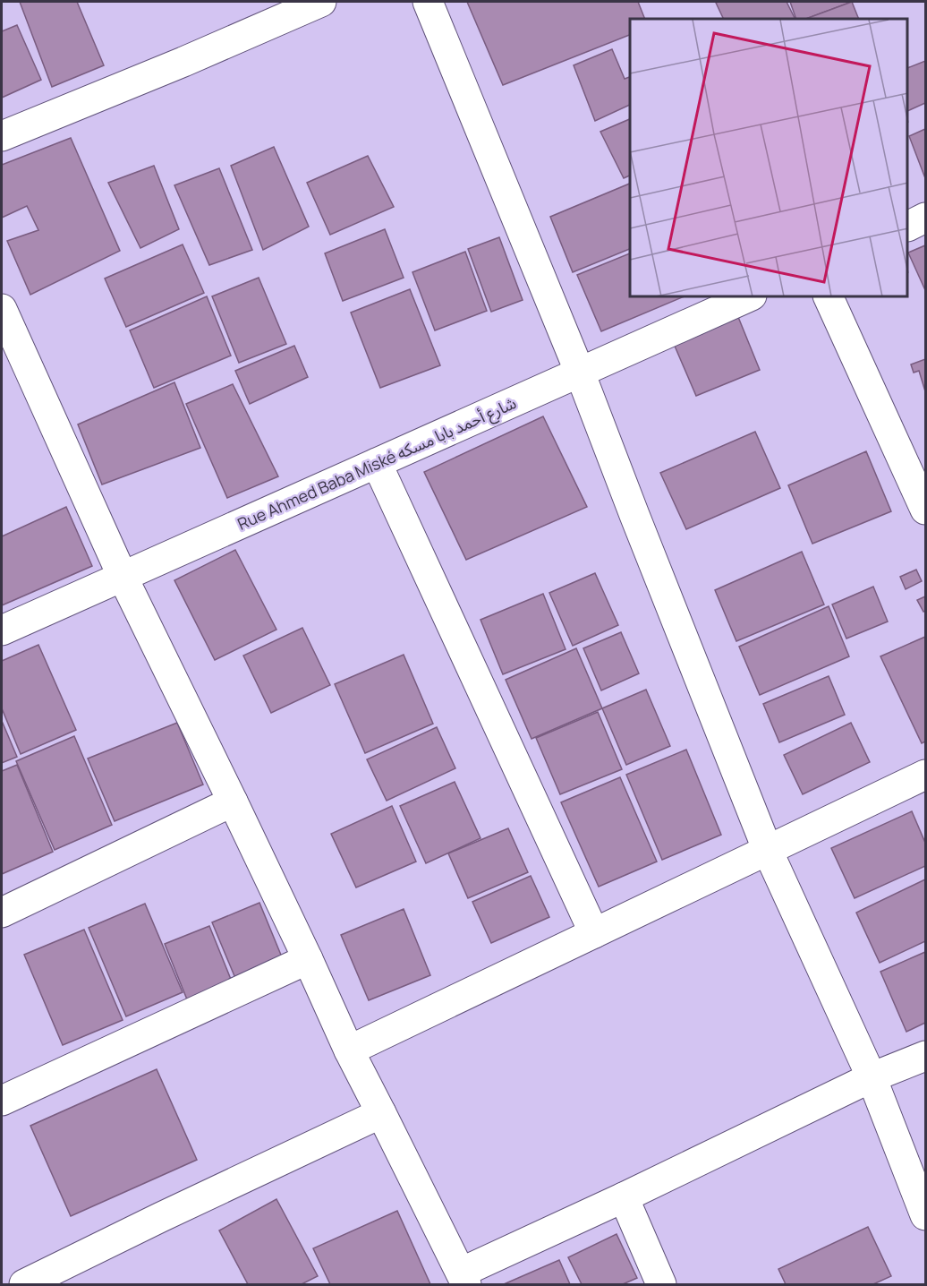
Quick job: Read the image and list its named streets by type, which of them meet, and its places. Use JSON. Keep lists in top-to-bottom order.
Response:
{
  "streets": {
    "street": ["Rue Ahmed Baba Miské شارع أحمد بابا مسكه"]
  }
}
